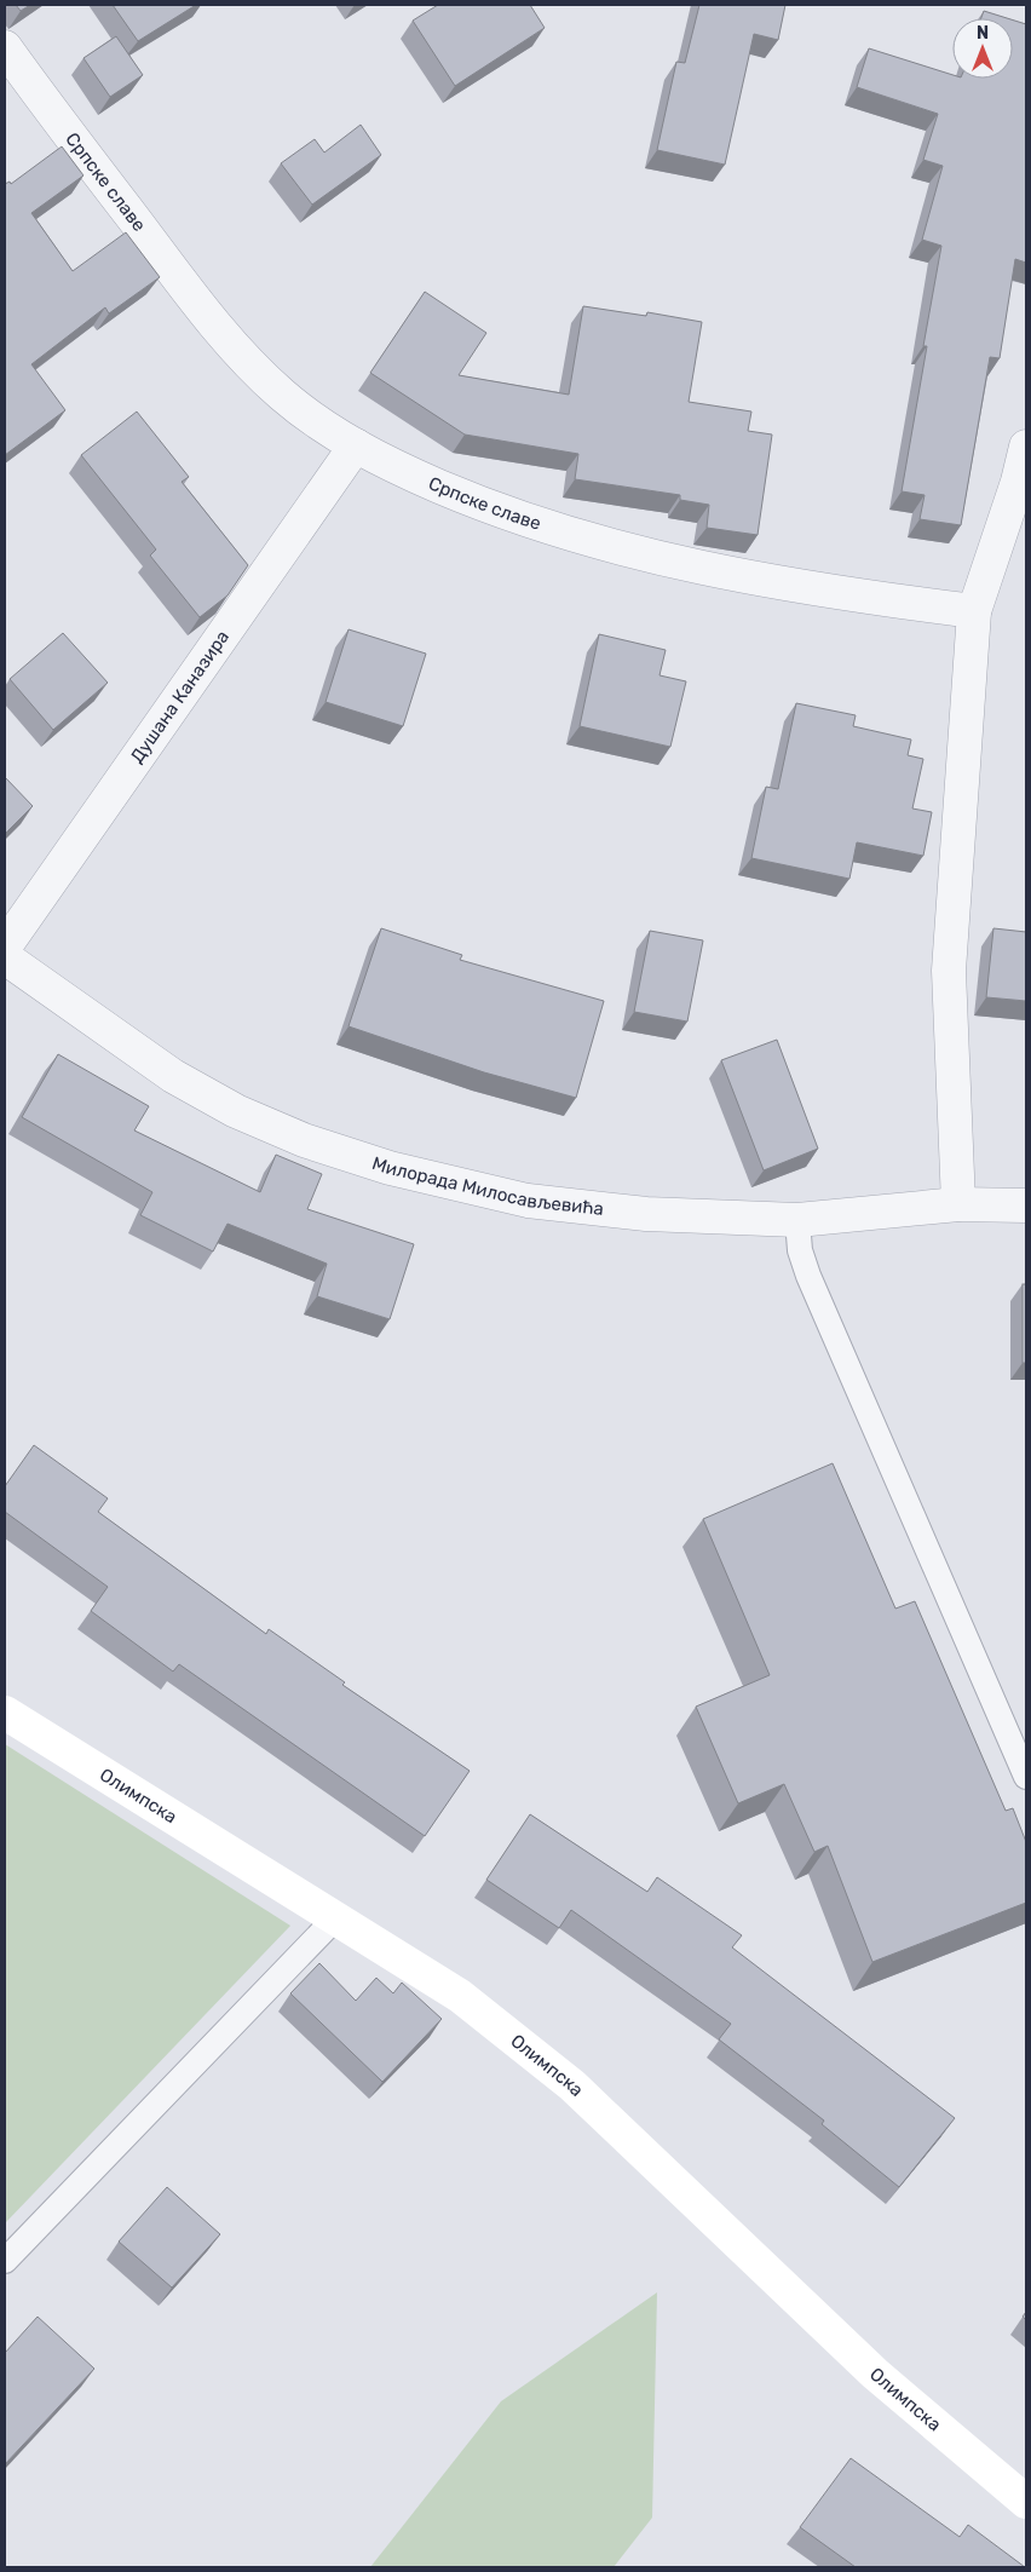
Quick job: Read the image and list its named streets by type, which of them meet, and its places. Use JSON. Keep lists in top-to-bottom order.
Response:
{
  "streets": {
    "street": [
      "Српске славе",
      "Душана Каназира",
      "Милорада Милосављевића",
      "Олимпска"
    ]
  },
  "crossings": [
    ["Српске славе", "Душана Каназира"]
  ],
  "north": "top"
}
